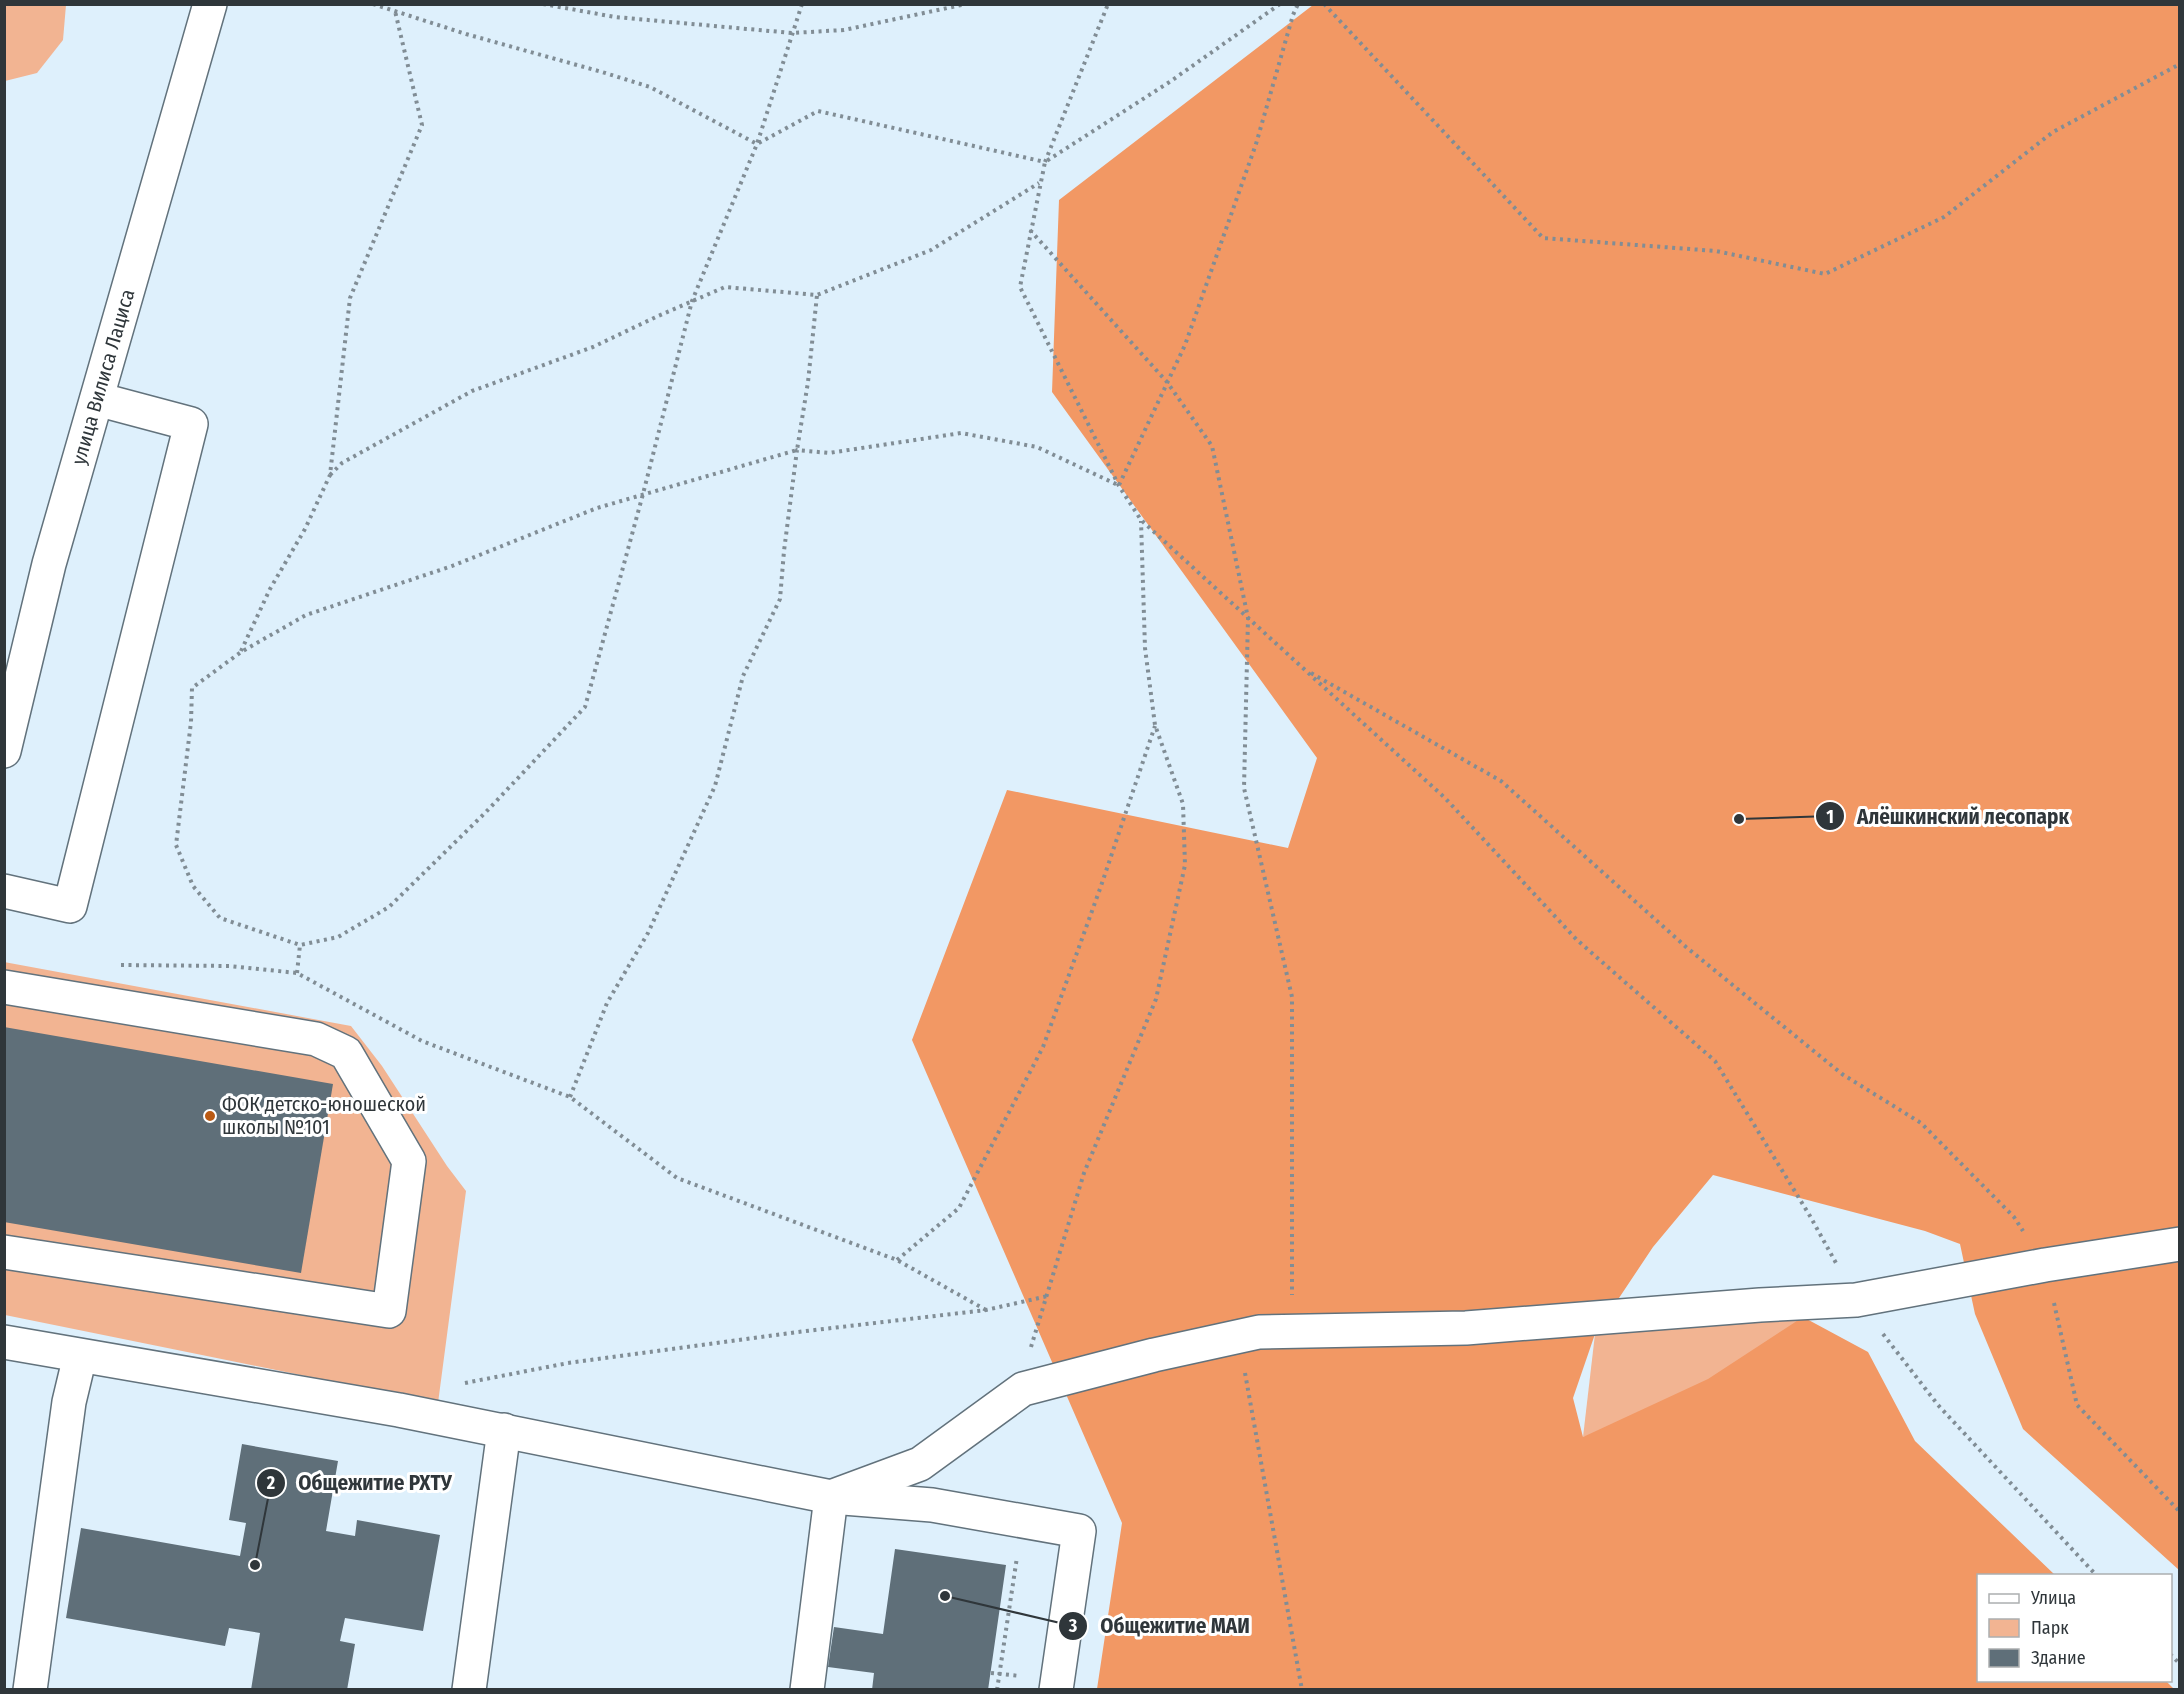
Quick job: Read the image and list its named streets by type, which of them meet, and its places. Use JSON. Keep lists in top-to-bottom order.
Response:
{
  "streets": {
    "street": ["улица Вилиса Лациса"]
  },
  "places": [
    "Алёшкинский лесопарк",
    "ФОК детско-юношеской школы №101",
    "Общежитие РХТУ",
    "Общежитие МАИ"
  ],
  "legend": ["Улица", "Парк", "Здание"]
}
